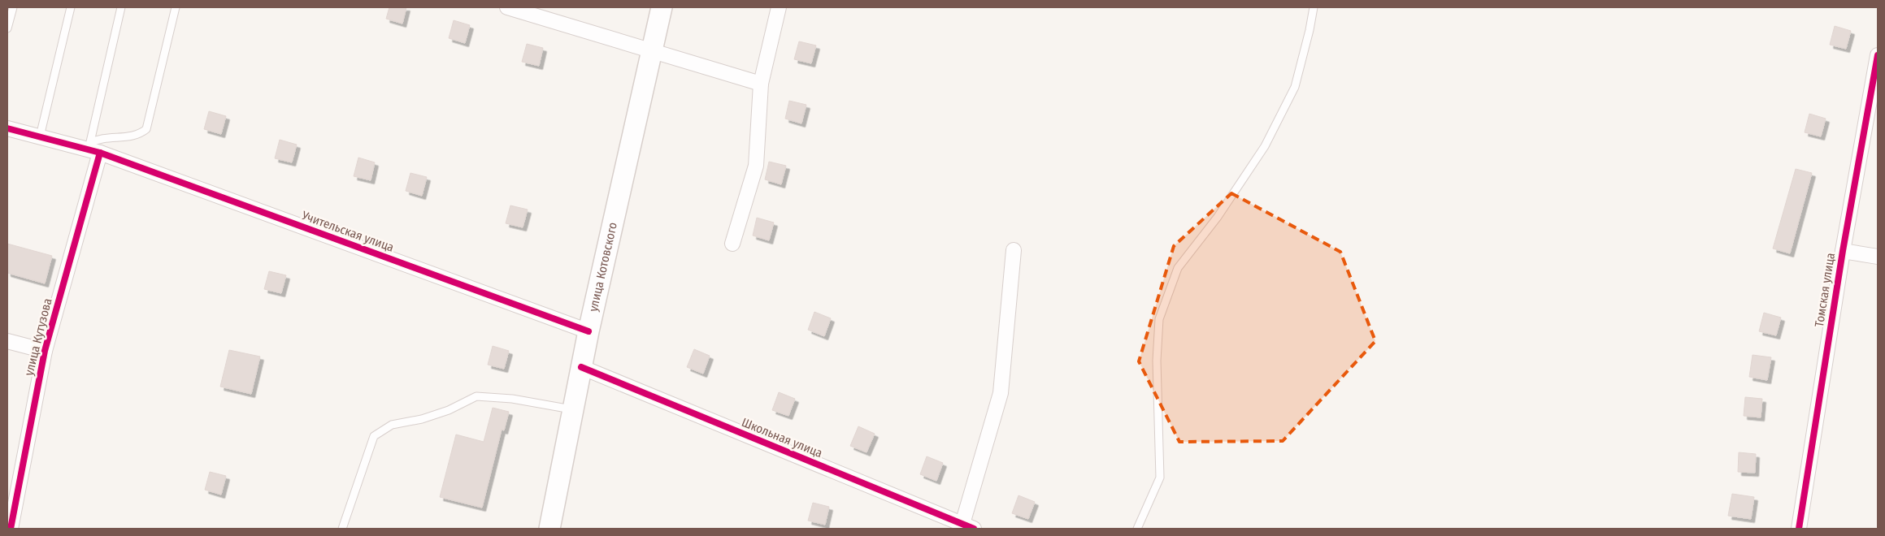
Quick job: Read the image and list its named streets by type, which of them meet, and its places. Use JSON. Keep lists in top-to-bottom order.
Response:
{
  "streets": {
    "main road": ["улица Котовского"],
    "street": [
      "Учительская улица",
      "Томская улица",
      "улица Кутузова",
      "Школьная улица"
    ]
  },
  "crossings": [
    ["Учительская улица", "улица Котовского"],
    ["Учительская улица", "улица Кутузова"],
    ["улица Котовского", "Школьная улица"]
  ]
}
